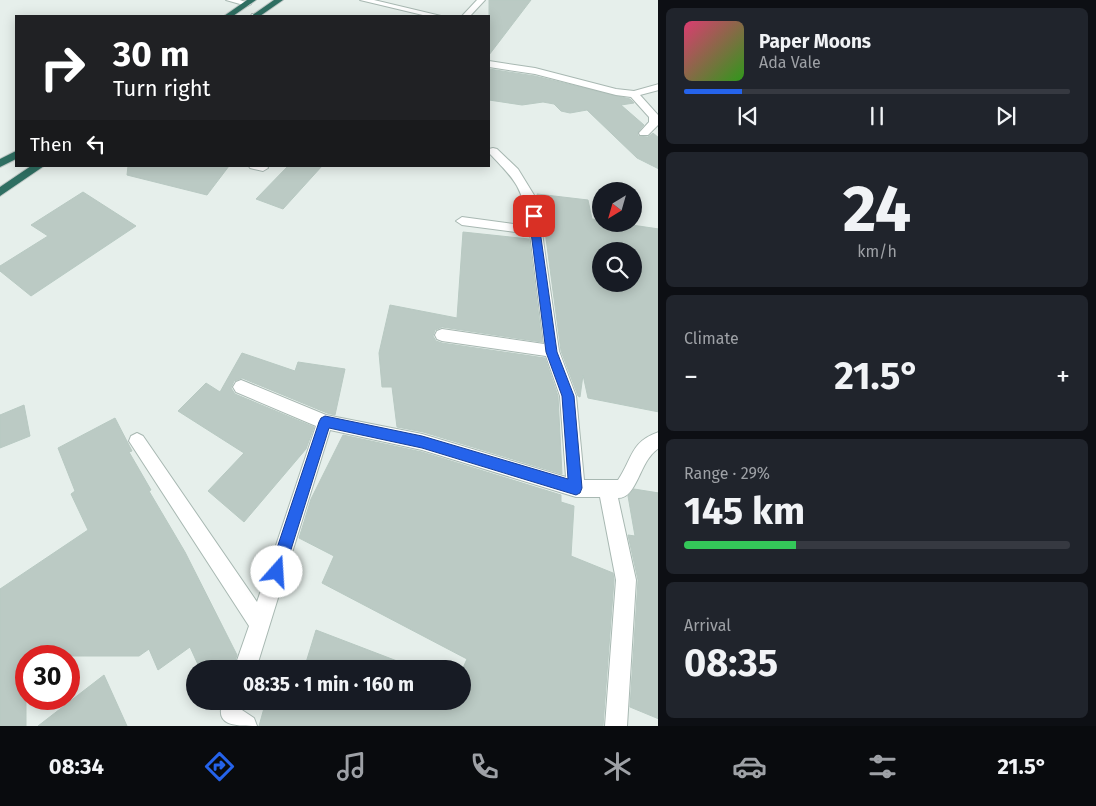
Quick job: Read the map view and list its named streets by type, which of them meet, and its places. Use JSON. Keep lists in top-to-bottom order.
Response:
{
  "north": "bottom left",
  "page": {
    "turn": ["30 m", "Turn right"],
    "song": ["Paper Moons", "Ada Vale"],
    "then": "Then",
    "tile": [
      ["24", "km/h"],
      "Climate",
      ["Range · 29%", "145 km"],
      ["Arrival", "08:35"]
    ],
    "heat": ["−", "21.5°", "+"],
    "limit": "30",
    "trip": "08:35 · 1 min · 160 m",
    "tabs": ["08:34", "21.5°"]
  }
}
